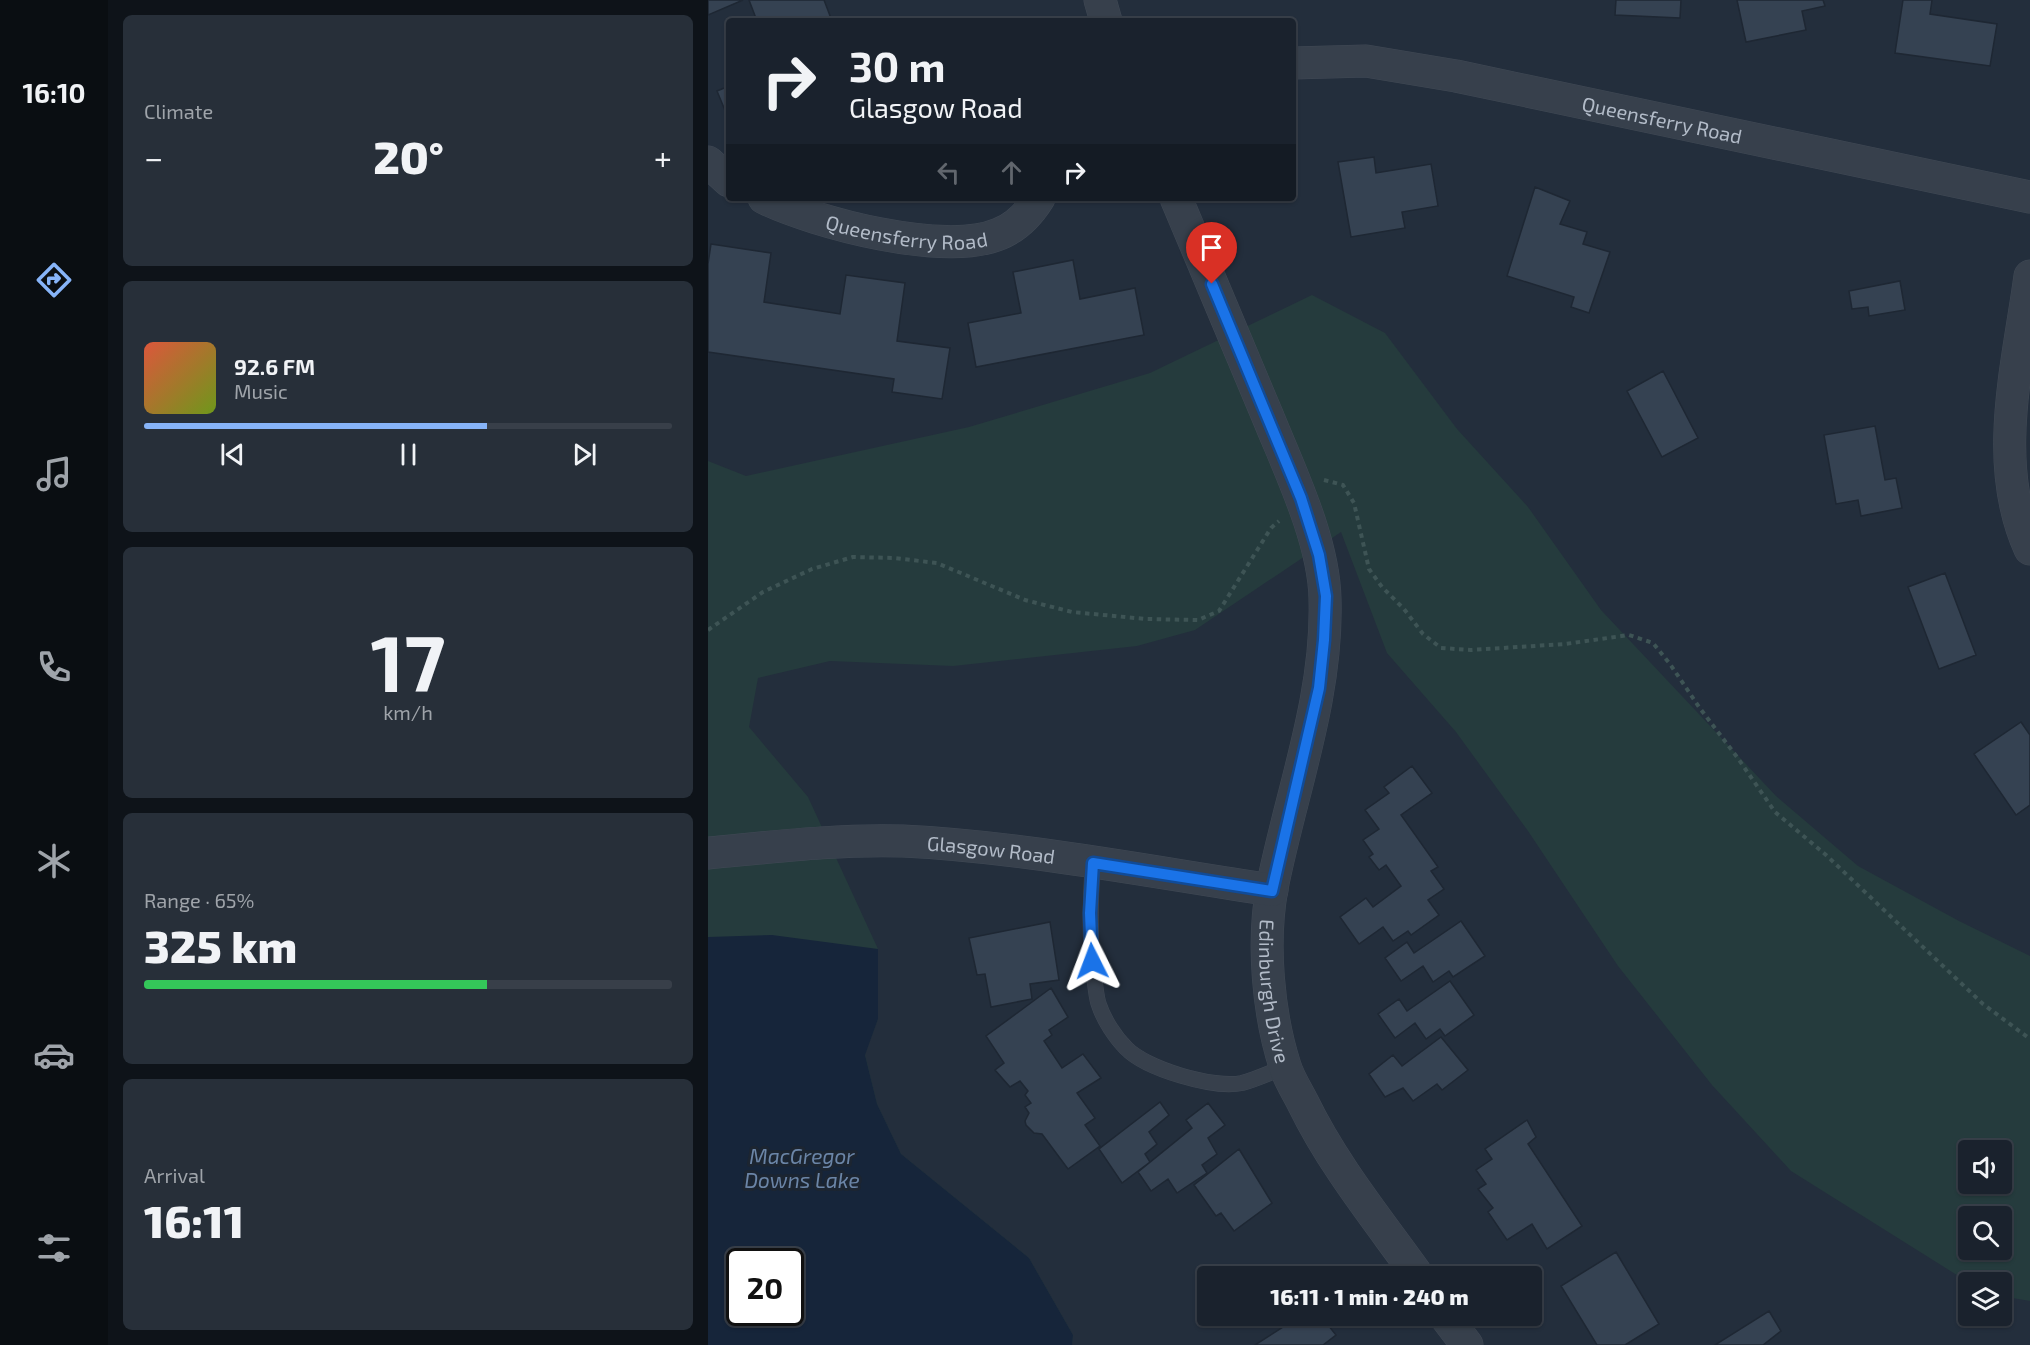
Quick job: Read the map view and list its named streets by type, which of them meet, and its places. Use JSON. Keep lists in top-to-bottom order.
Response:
{
  "streets": {
    "street": ["Queensferry Road", "Glasgow Road", "Edinburgh Drive"]
  },
  "crossings": [
    ["Glasgow Road", "Edinburgh Drive"]
  ],
  "water": ["MacGregor Downs Lake"],
  "page": {
    "tabs": "16:10",
    "tile": [
      "Climate",
      ["17", "km/h"],
      ["Range · 65%", "325 km"],
      ["Arrival", "16:11"]
    ],
    "turn": ["30 m", "Glasgow Road"],
    "heat": ["−", "20°", "+"],
    "song": ["92.6 FM", "Music"],
    "limit": "20",
    "trip": "16:11 · 1 min · 240 m"
  }
}
